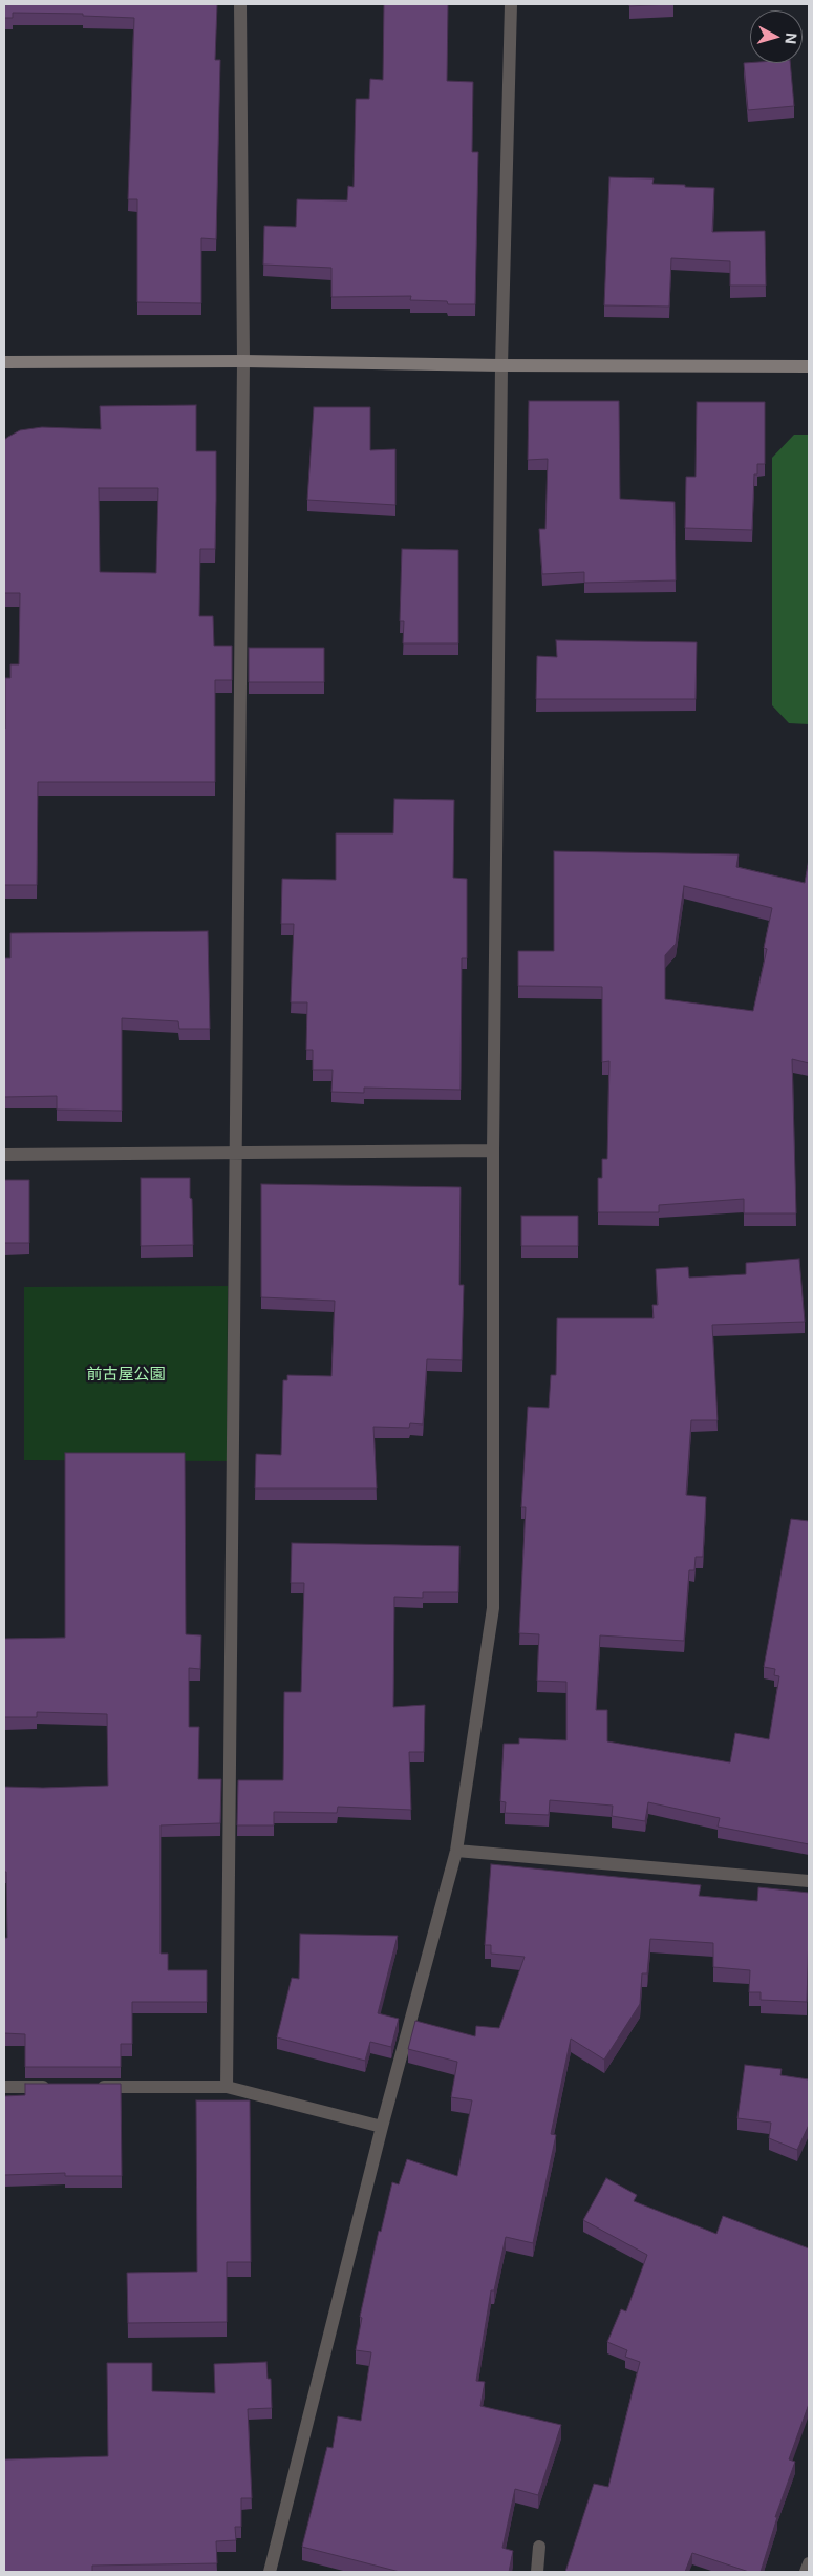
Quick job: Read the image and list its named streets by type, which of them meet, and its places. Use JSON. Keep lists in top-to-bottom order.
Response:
{
  "parks": ["前古屋公園"],
  "north": "right"
}
